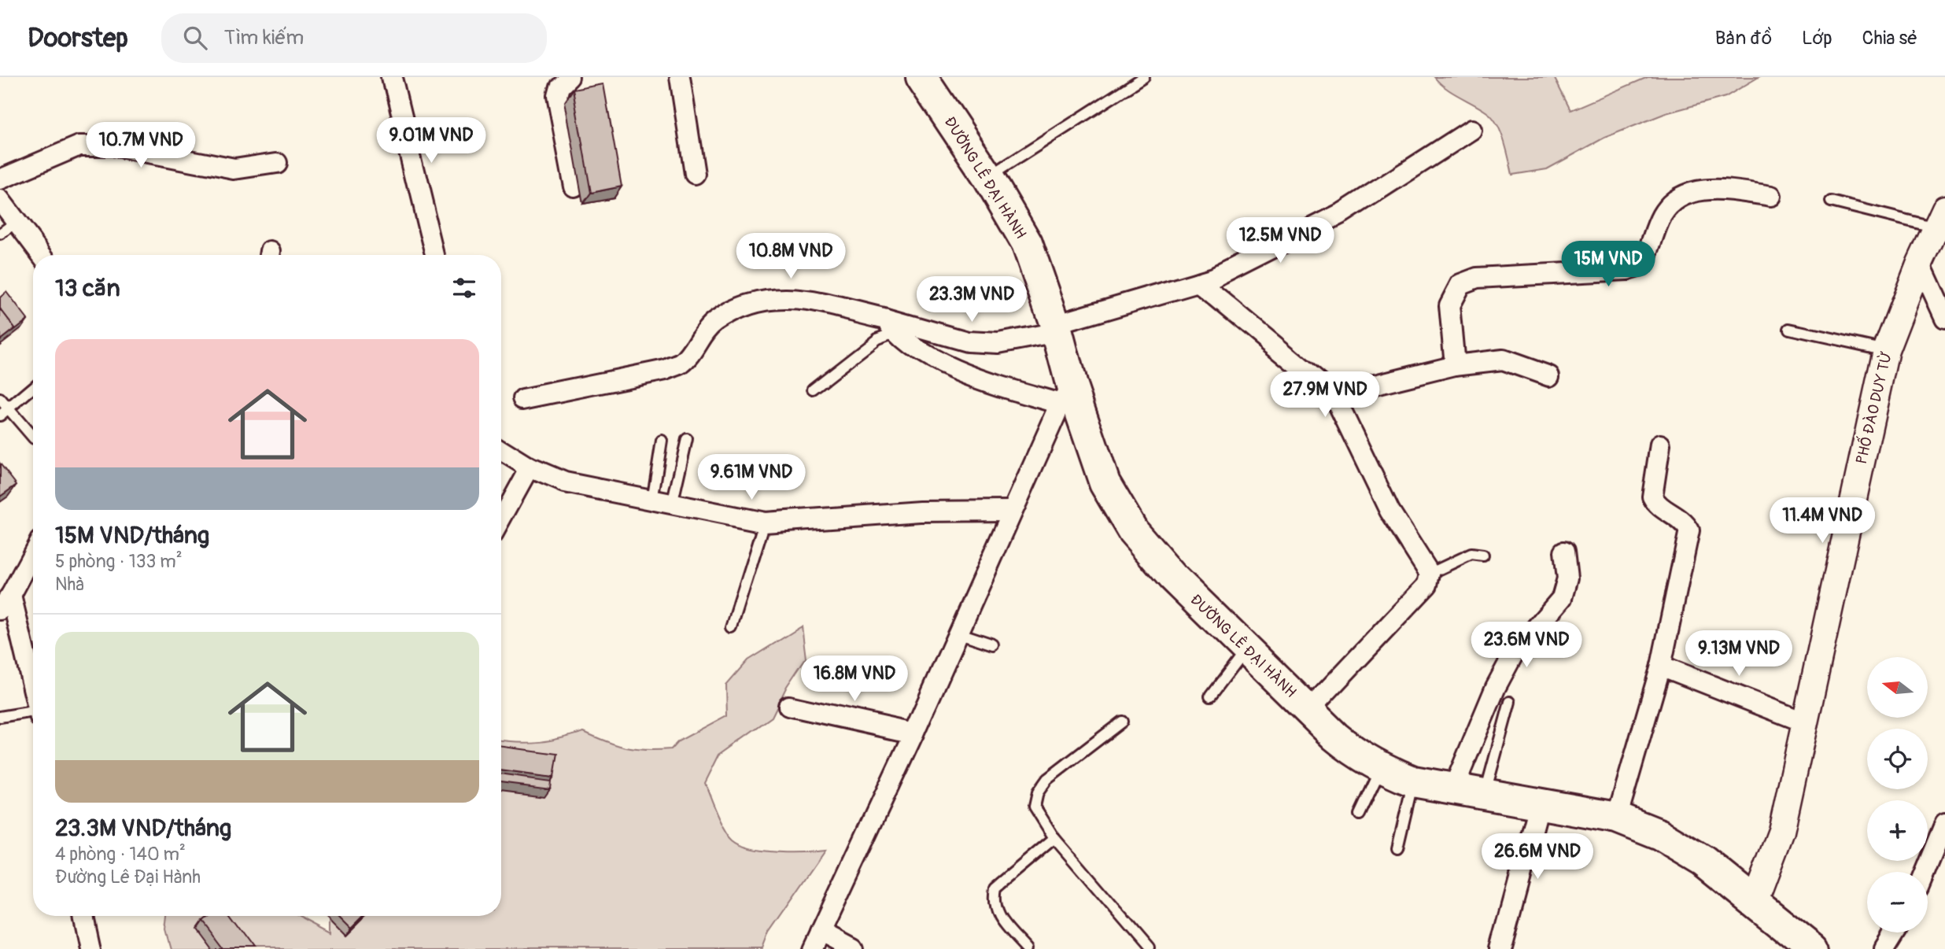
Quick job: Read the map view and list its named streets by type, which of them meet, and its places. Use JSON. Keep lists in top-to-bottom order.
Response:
{
  "streets": {
    "main road": ["ĐƯỜNG LÊ ĐẠI HÀNH"],
    "street": ["PHỐ ĐÀO DUY TỪ"]
  },
  "crossings": [
    ["ĐƯỜNG LÊ ĐẠI HÀNH", "PHỐ ĐÀO DUY TỪ"]
  ],
  "north": "left",
  "page": {
    "header": "Doorstep",
    "search": "Tìm kiếm",
    "nav": ["Bản đồ", "Lớp", "Chia sẻ"],
    "price": [
      "9.01M VND",
      "10.7M VND",
      "12.5M VND",
      "10.8M VND",
      "15M VND",
      "23.3M VND",
      "27.9M VND",
      "9.61M VND",
      "11.4M VND",
      "23.6M VND",
      "9.13M VND",
      "16.8M VND",
      "26.6M VND"
    ],
    "heading": "13 căn",
    "list": [
      {
        "name": "15M VND/tháng",
        "note": "5 phòng · 133 m² · Nhà"
      },
      {
        "name": "23.3M VND/tháng",
        "note": "4 phòng · 140 m² · Đường Lê Đại Hành"
      }
    ],
    "map_buttons": ["+", "−"]
  }
}
